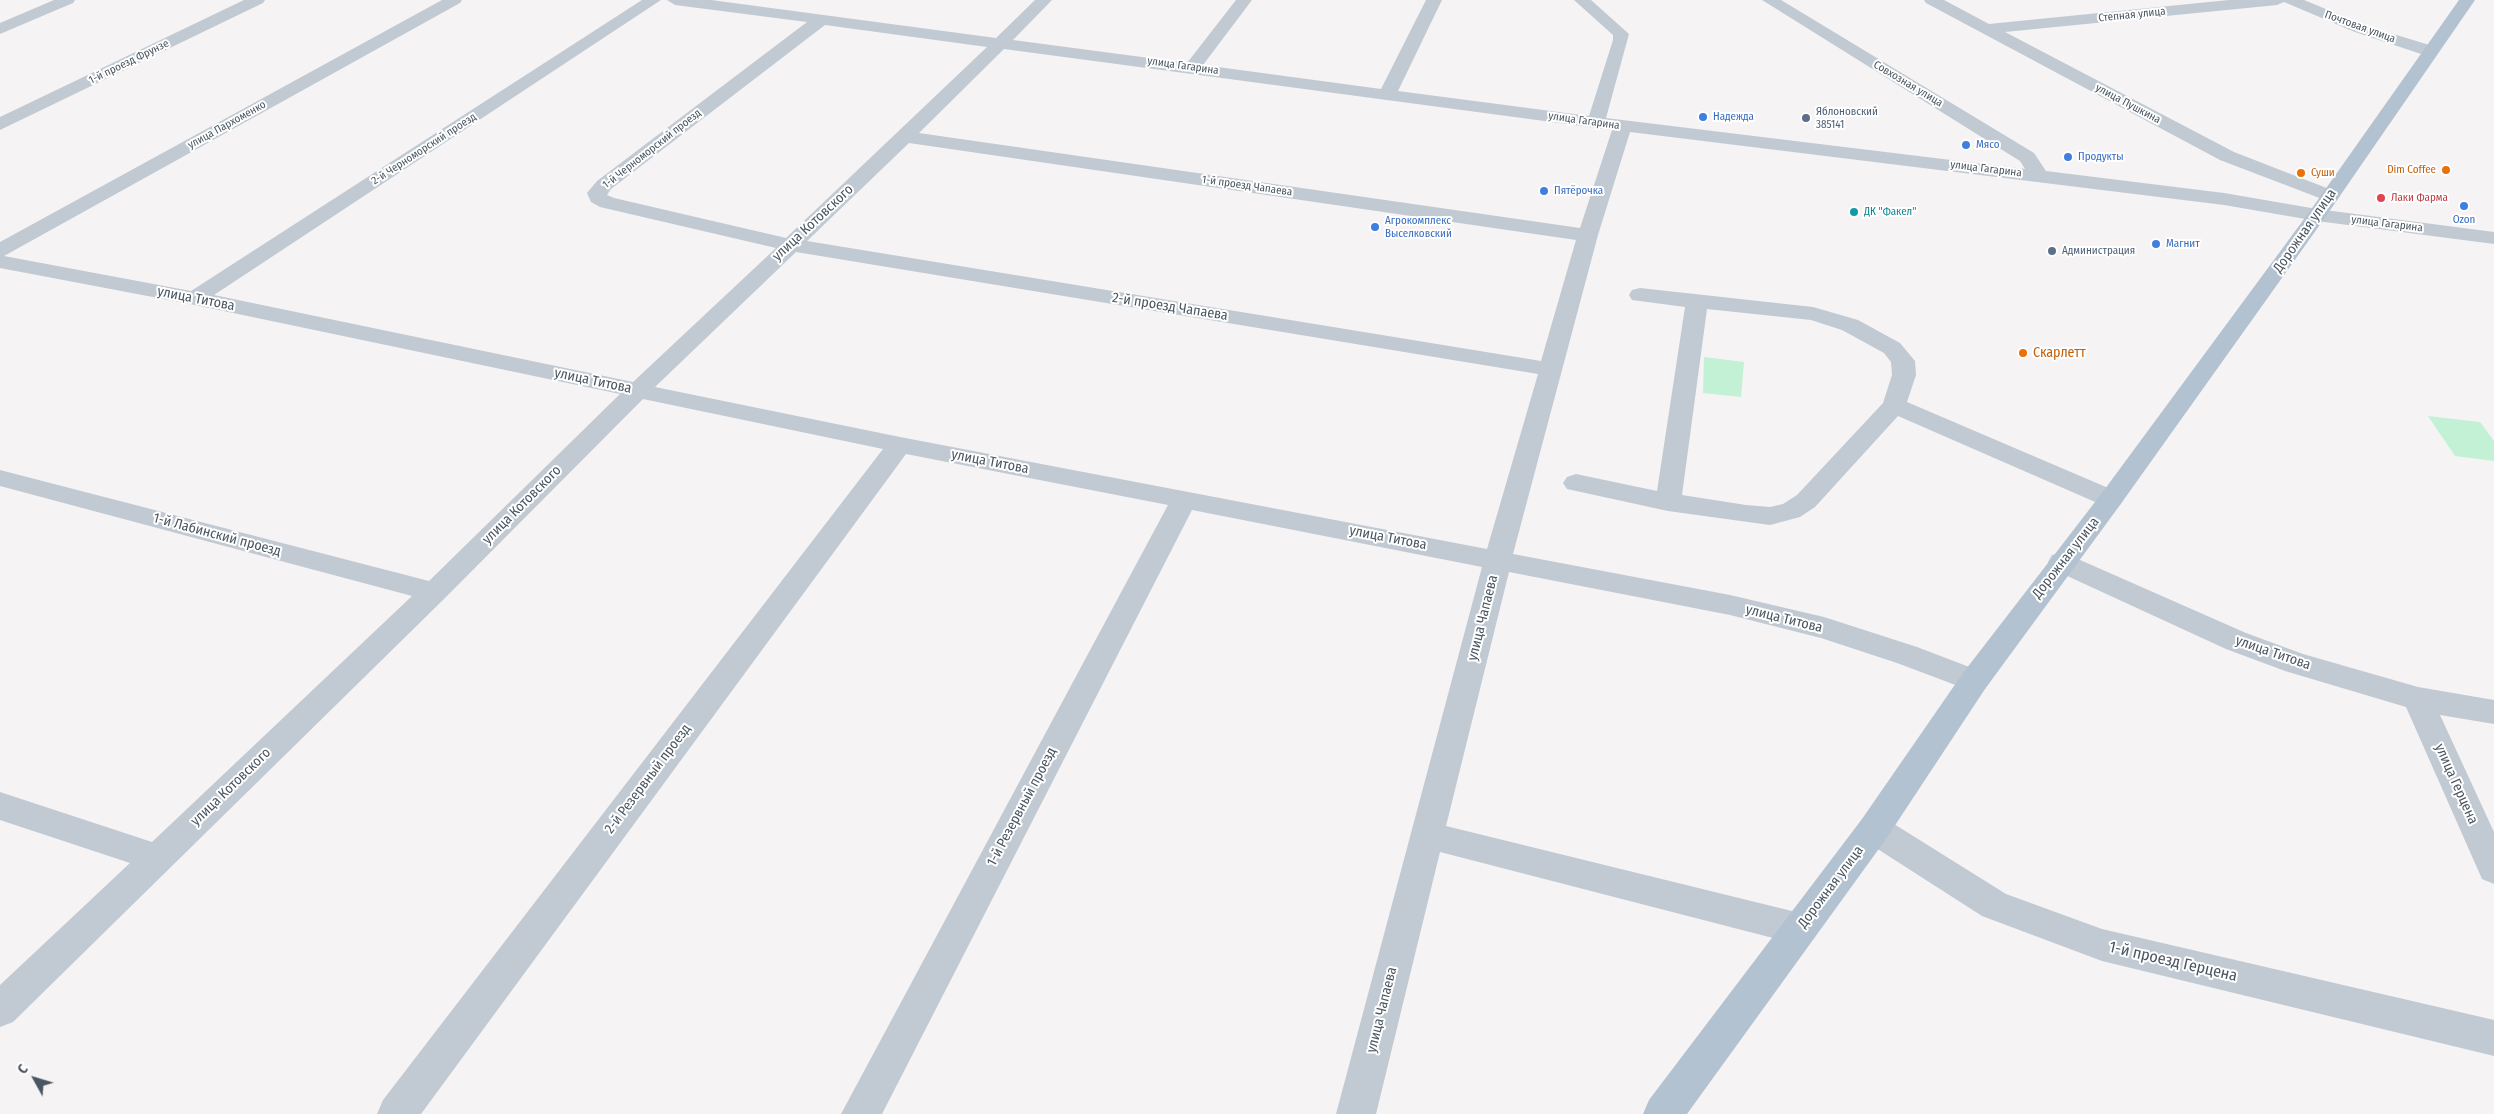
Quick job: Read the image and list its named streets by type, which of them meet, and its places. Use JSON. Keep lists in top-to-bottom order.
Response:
{
  "streets": {
    "main road": ["Дорожная улица"],
    "street": [
      "Степная улица",
      "Почтовая улица",
      "1-й проезд Фрунзе",
      "улица Гагарина",
      "Совхозная улица",
      "улица Пушкина",
      "улица Пархоменко",
      "2-й Черноморский проезд",
      "1-й Черноморский проезд",
      "1-й проезд Чапаева",
      "улица Котовского",
      "улица Титова",
      "2-й проезд Чапаева",
      "1-й Лабинский проезд",
      "улица Чапаева",
      "2-й Резервный проезд",
      "улица Герцена",
      "1-й Резервный проезд",
      "1-й проезд Герцена"
    ]
  },
  "crossings": [
    ["Степная улица", "улица Пушкина"],
    ["Почтовая улица", "Дорожная улица"],
    ["улица Гагарина", "Совхозная улица"],
    ["улица Гагарина", "улица Пушкина"],
    ["улица Гагарина", "1-й Черноморский проезд"],
    ["улица Гагарина", "улица Котовского"],
    ["улица Гагарина", "Дорожная улица"],
    ["улица Гагарина", "улица Чапаева"],
    ["улица Пушкина", "Дорожная улица"],
    ["2-й Черноморский проезд", "улица Титова"],
    ["1-й Черноморский проезд", "улица Котовского"],
    ["1-й Черноморский проезд", "2-й проезд Чапаева"],
    ["1-й проезд Чапаева", "улица Котовского"],
    ["1-й проезд Чапаева", "улица Чапаева"],
    ["улица Котовского", "улица Титова"],
    ["улица Котовского", "2-й проезд Чапаева"],
    ["улица Котовского", "1-й Лабинский проезд"],
    ["Дорожная улица", "улица Титова"],
    ["Дорожная улица", "1-й проезд Герцена"],
    ["улица Титова", "улица Чапаева"],
    ["улица Титова", "2-й Резервный проезд"],
    ["улица Титова", "улица Герцена"],
    ["улица Титова", "1-й Резервный проезд"],
    ["2-й проезд Чапаева", "улица Чапаева"]
  ],
  "places": [
    "Надежда",
    "Яблоновский 385141",
    "Мясо",
    "Продукты",
    "Dim Coffee",
    "Суши",
    "Пятёрочка",
    "Лаки Фарма",
    "Ozon",
    "ДК \"Факел\"",
    "Агрокомплекс Выселковский",
    "Магнит",
    "Администрация",
    "Скарлетт"
  ],
  "north": "top left"
}
